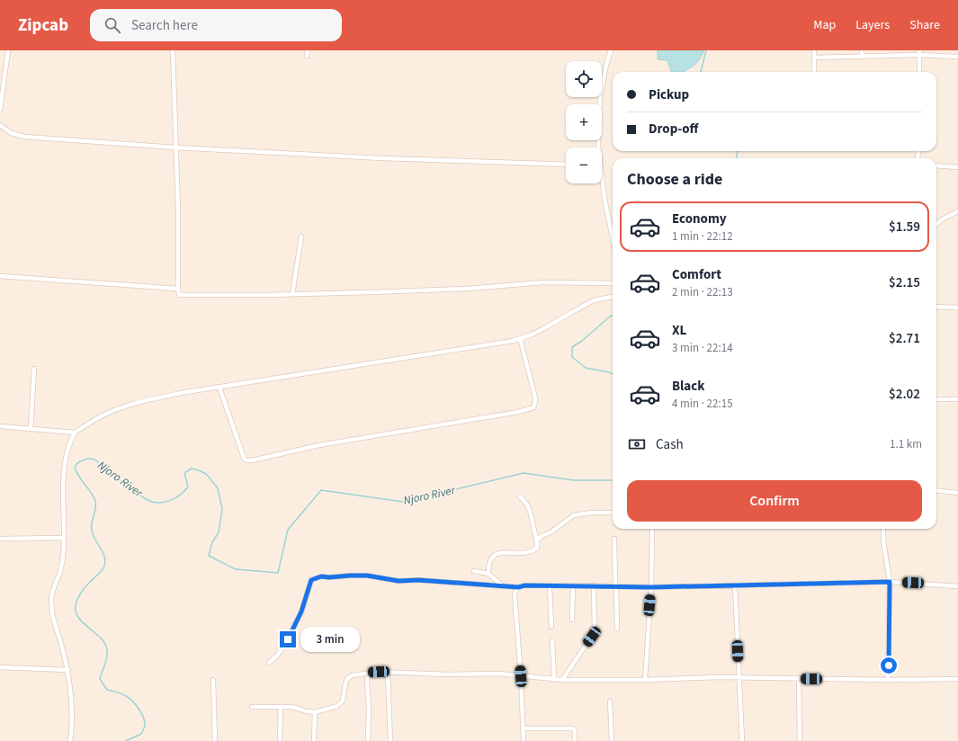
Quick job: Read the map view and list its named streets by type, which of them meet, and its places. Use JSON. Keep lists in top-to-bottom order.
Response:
{
  "water": ["Njoro River"],
  "page": {
    "header": "Zipcab",
    "search": "Search here",
    "nav": ["Map", "Layers", "Share"],
    "map_buttons": ["+", "−"],
    "banner": ["Pickup", "Drop-off"],
    "heading": "Choose a ride",
    "list": [
      {
        "name": "Economy",
        "note": "1 min · 22:12",
        "value": "$1.59"
      },
      {
        "name": "Comfort",
        "note": "2 min · 22:13",
        "value": "$2.15"
      },
      {
        "name": "XL",
        "note": "3 min · 22:14",
        "value": "$2.71"
      },
      {
        "name": "Black",
        "note": "4 min · 22:15",
        "value": "$2.02"
      }
    ],
    "pay": ["Cash", "1.1 km"],
    "buttons": "Confirm",
    "bubble": "3 min"
  }
}
